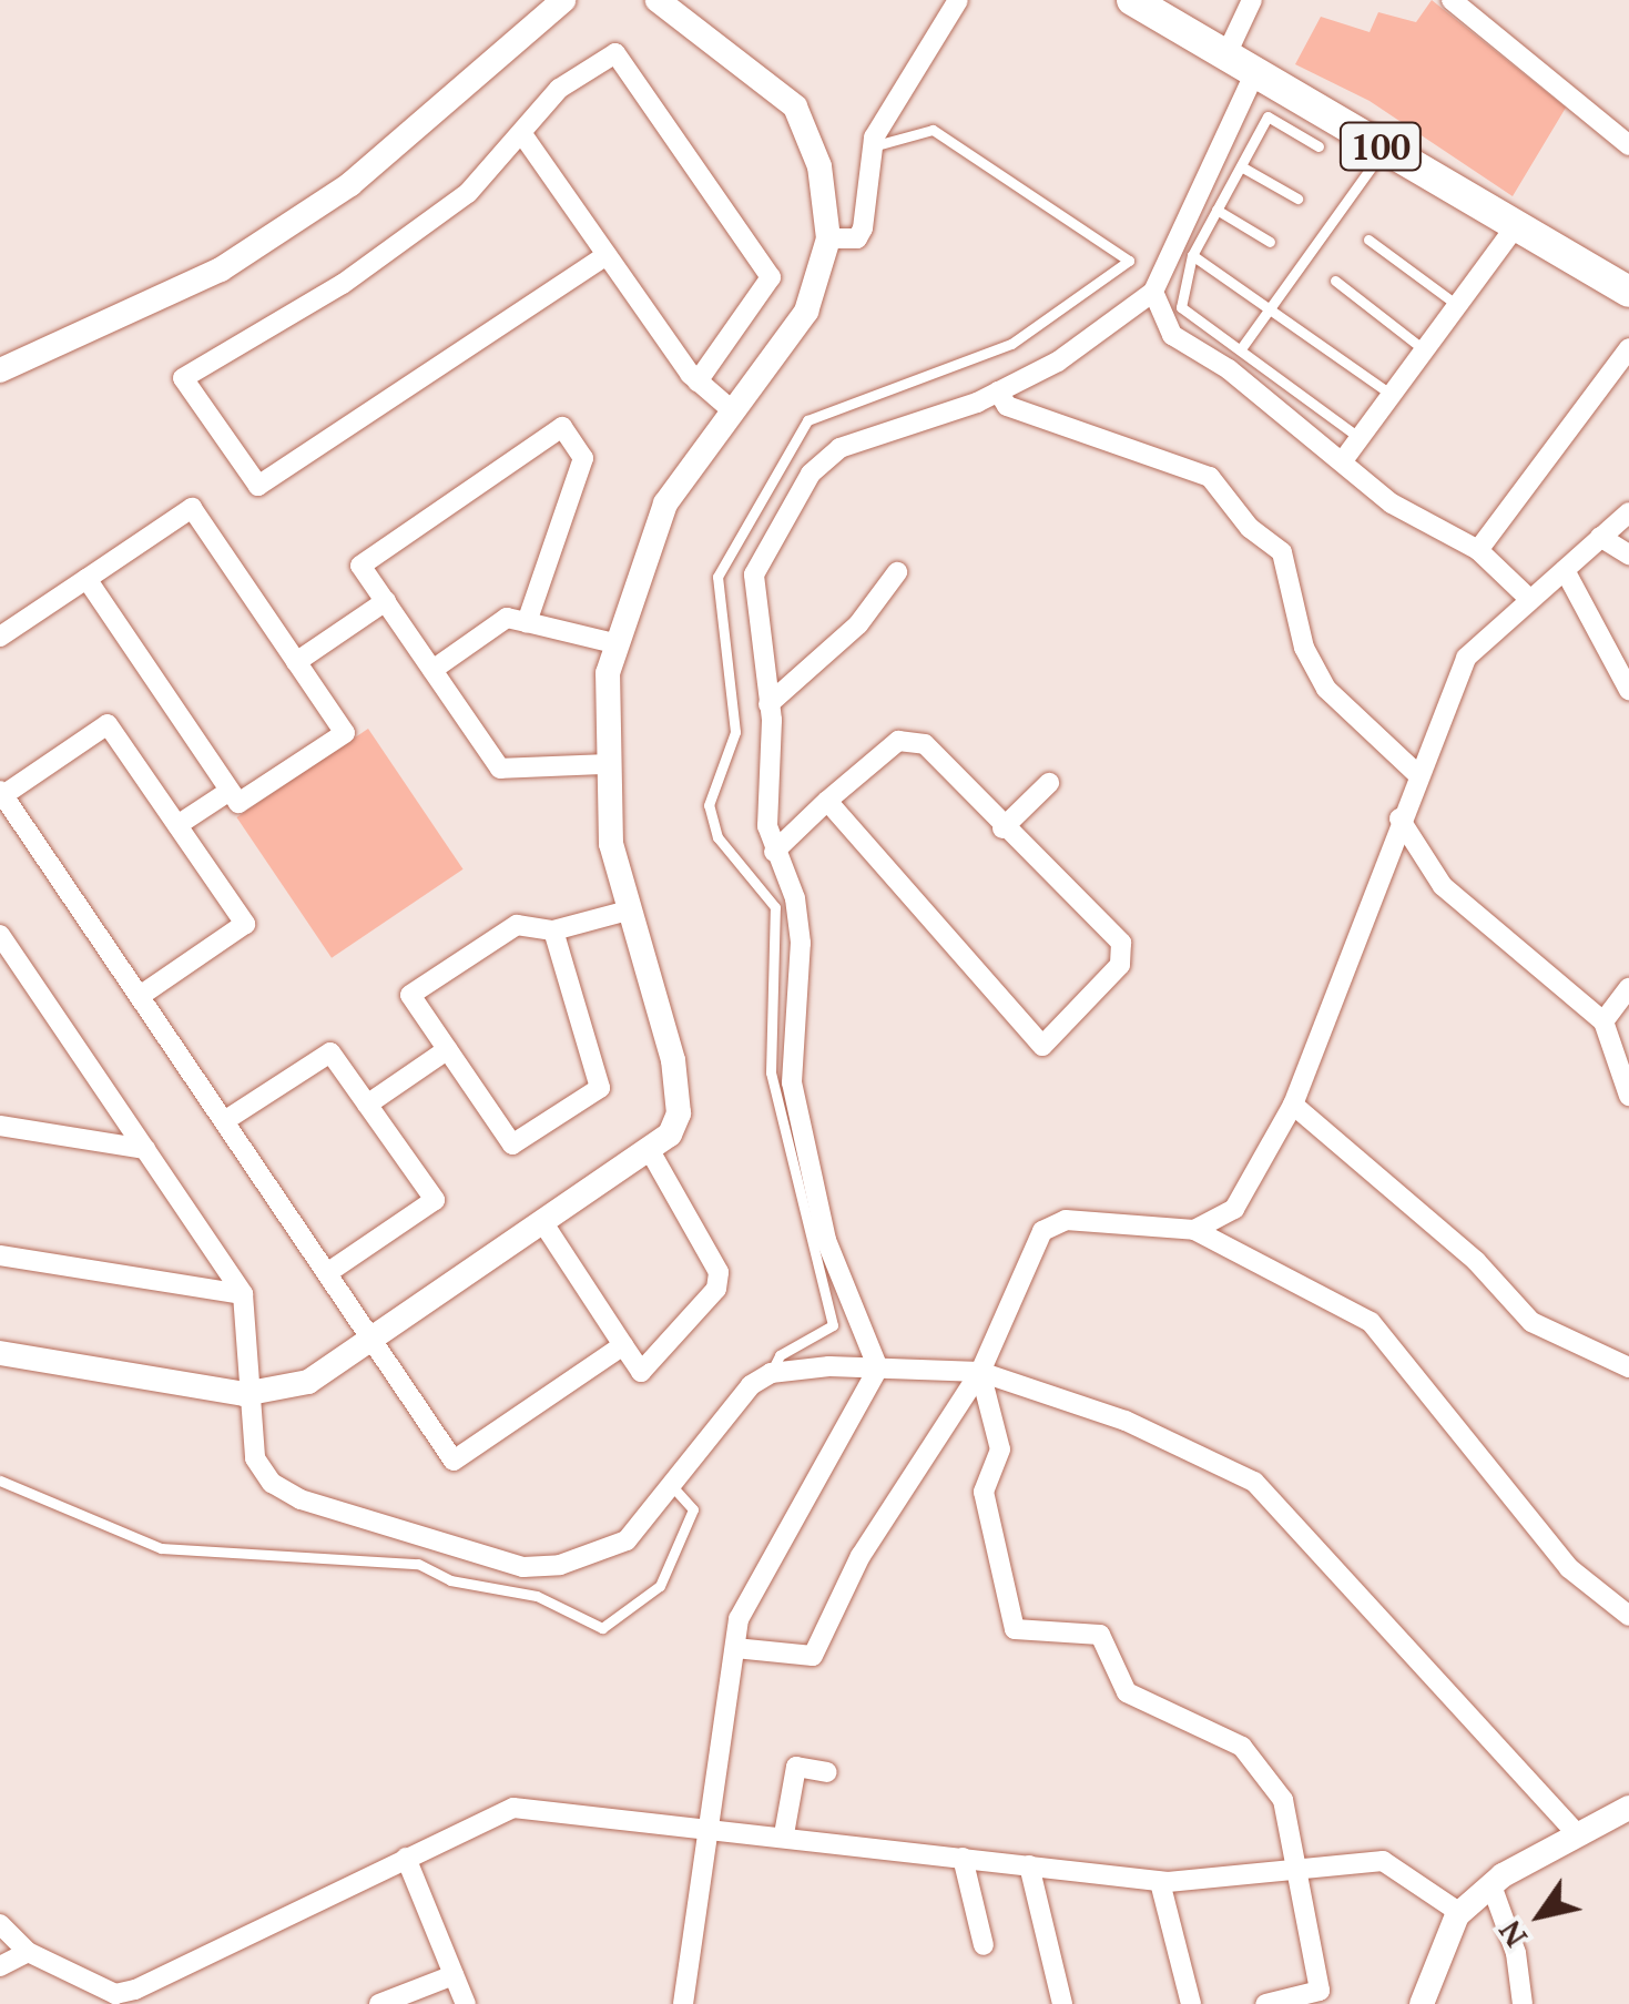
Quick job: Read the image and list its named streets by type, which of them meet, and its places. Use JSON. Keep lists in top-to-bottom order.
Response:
{
  "streets": {
    "main road": ["100"]
  },
  "north": "bottom left"
}
